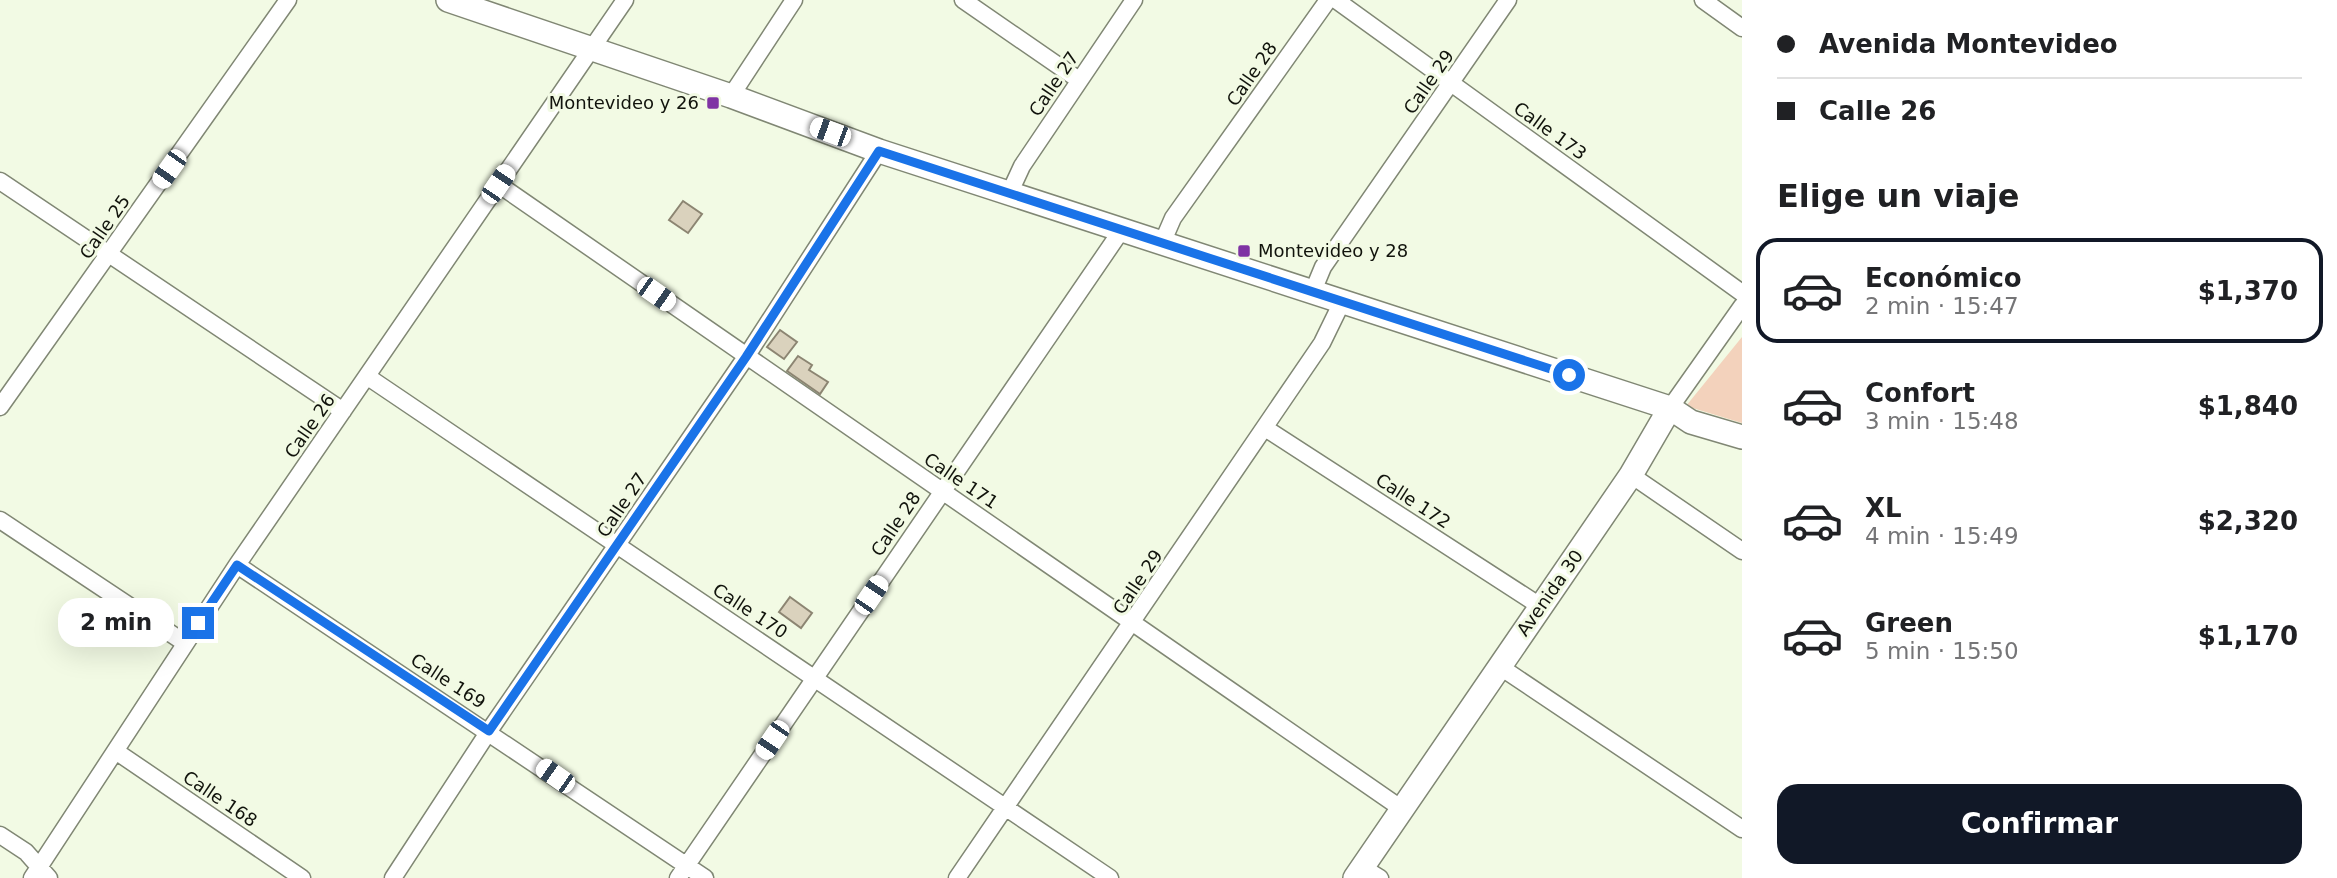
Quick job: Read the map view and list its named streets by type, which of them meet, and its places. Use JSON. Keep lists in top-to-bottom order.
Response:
{
  "streets": {
    "main road": ["Avenida 30"],
    "street": [
      "Calle 28",
      "Calle 29",
      "Calle 27",
      "Calle 173",
      "Calle 25",
      "Calle 26",
      "Calle 171",
      "Calle 172",
      "Calle 170",
      "Calle 169",
      "Calle 168"
    ]
  },
  "crossings": [
    ["Calle 28", "Calle 171"],
    ["Calle 28", "Calle 170"],
    ["Calle 28", "Calle 169"],
    ["Calle 29", "Calle 173"],
    ["Calle 29", "Calle 171"],
    ["Calle 29", "Calle 172"],
    ["Calle 29", "Calle 170"],
    ["Calle 27", "Calle 171"],
    ["Calle 27", "Calle 170"],
    ["Calle 27", "Calle 169"],
    ["Calle 26", "Calle 171"],
    ["Calle 26", "Calle 170"],
    ["Calle 26", "Calle 169"],
    ["Calle 26", "Calle 168"],
    ["Calle 171", "Avenida 30"],
    ["Calle 172", "Avenida 30"]
  ],
  "places": {
    "transit": ["Montevideo y 26", "Montevideo y 28"]
  },
  "page": {
    "banner": ["Avenida Montevideo", "Calle 26"],
    "heading": "Elige un viaje",
    "list": [
      {
        "name": "Económico",
        "note": "2 min · 15:47",
        "value": "$1,370"
      },
      {
        "name": "Confort",
        "note": "3 min · 15:48",
        "value": "$1,840"
      },
      {
        "name": "XL",
        "note": "4 min · 15:49",
        "value": "$2,320"
      },
      {
        "name": "Green",
        "note": "5 min · 15:50",
        "value": "$1,170"
      }
    ],
    "bubble": "2 min",
    "buttons": "Confirmar"
  }
}
